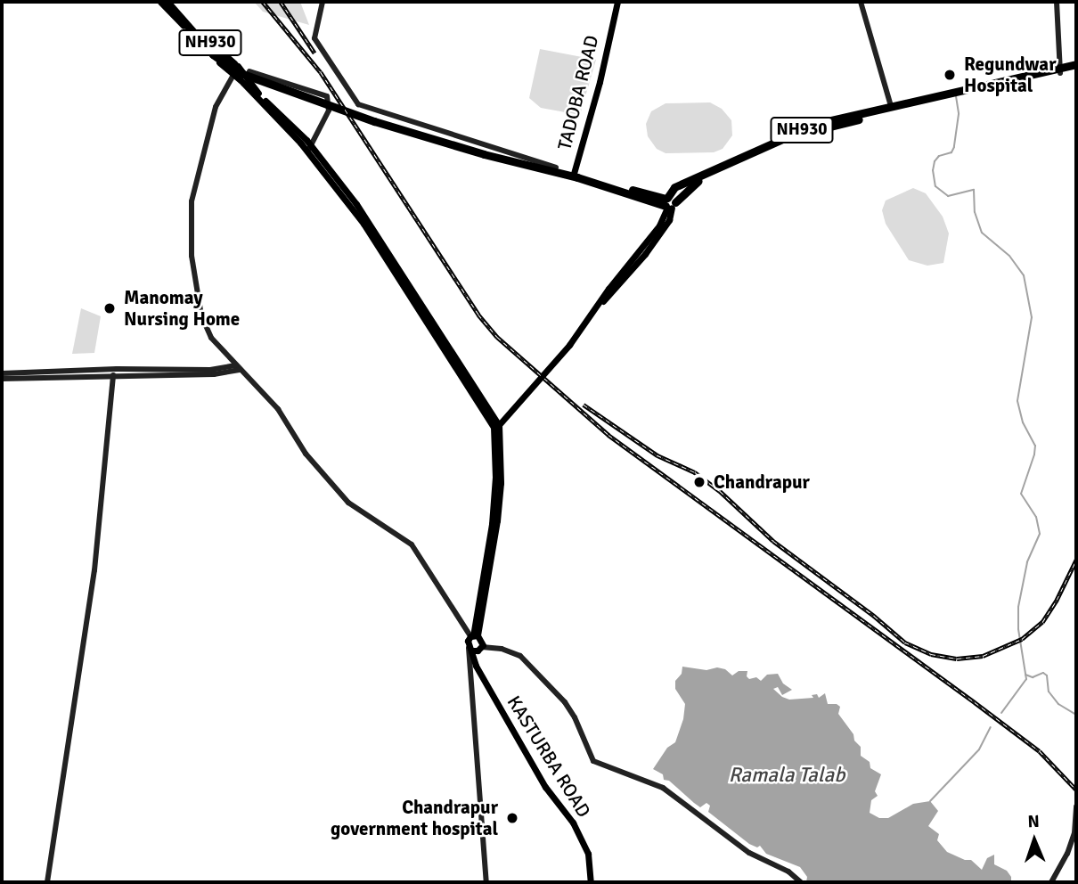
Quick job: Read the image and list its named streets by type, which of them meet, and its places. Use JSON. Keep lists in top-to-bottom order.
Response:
{
  "streets": {
    "highway": ["NH930"],
    "main road": ["TADOBA ROAD", "KASTURBA ROAD"]
  },
  "crossings": [
    ["NH930", "TADOBA ROAD"]
  ],
  "water": ["Ramala Talab"],
  "places": [
    "Regundwar Hospital",
    "Manomay Nursing Home",
    "Chandrapur",
    "Chandrapur government hospital"
  ],
  "north": "top"
}
